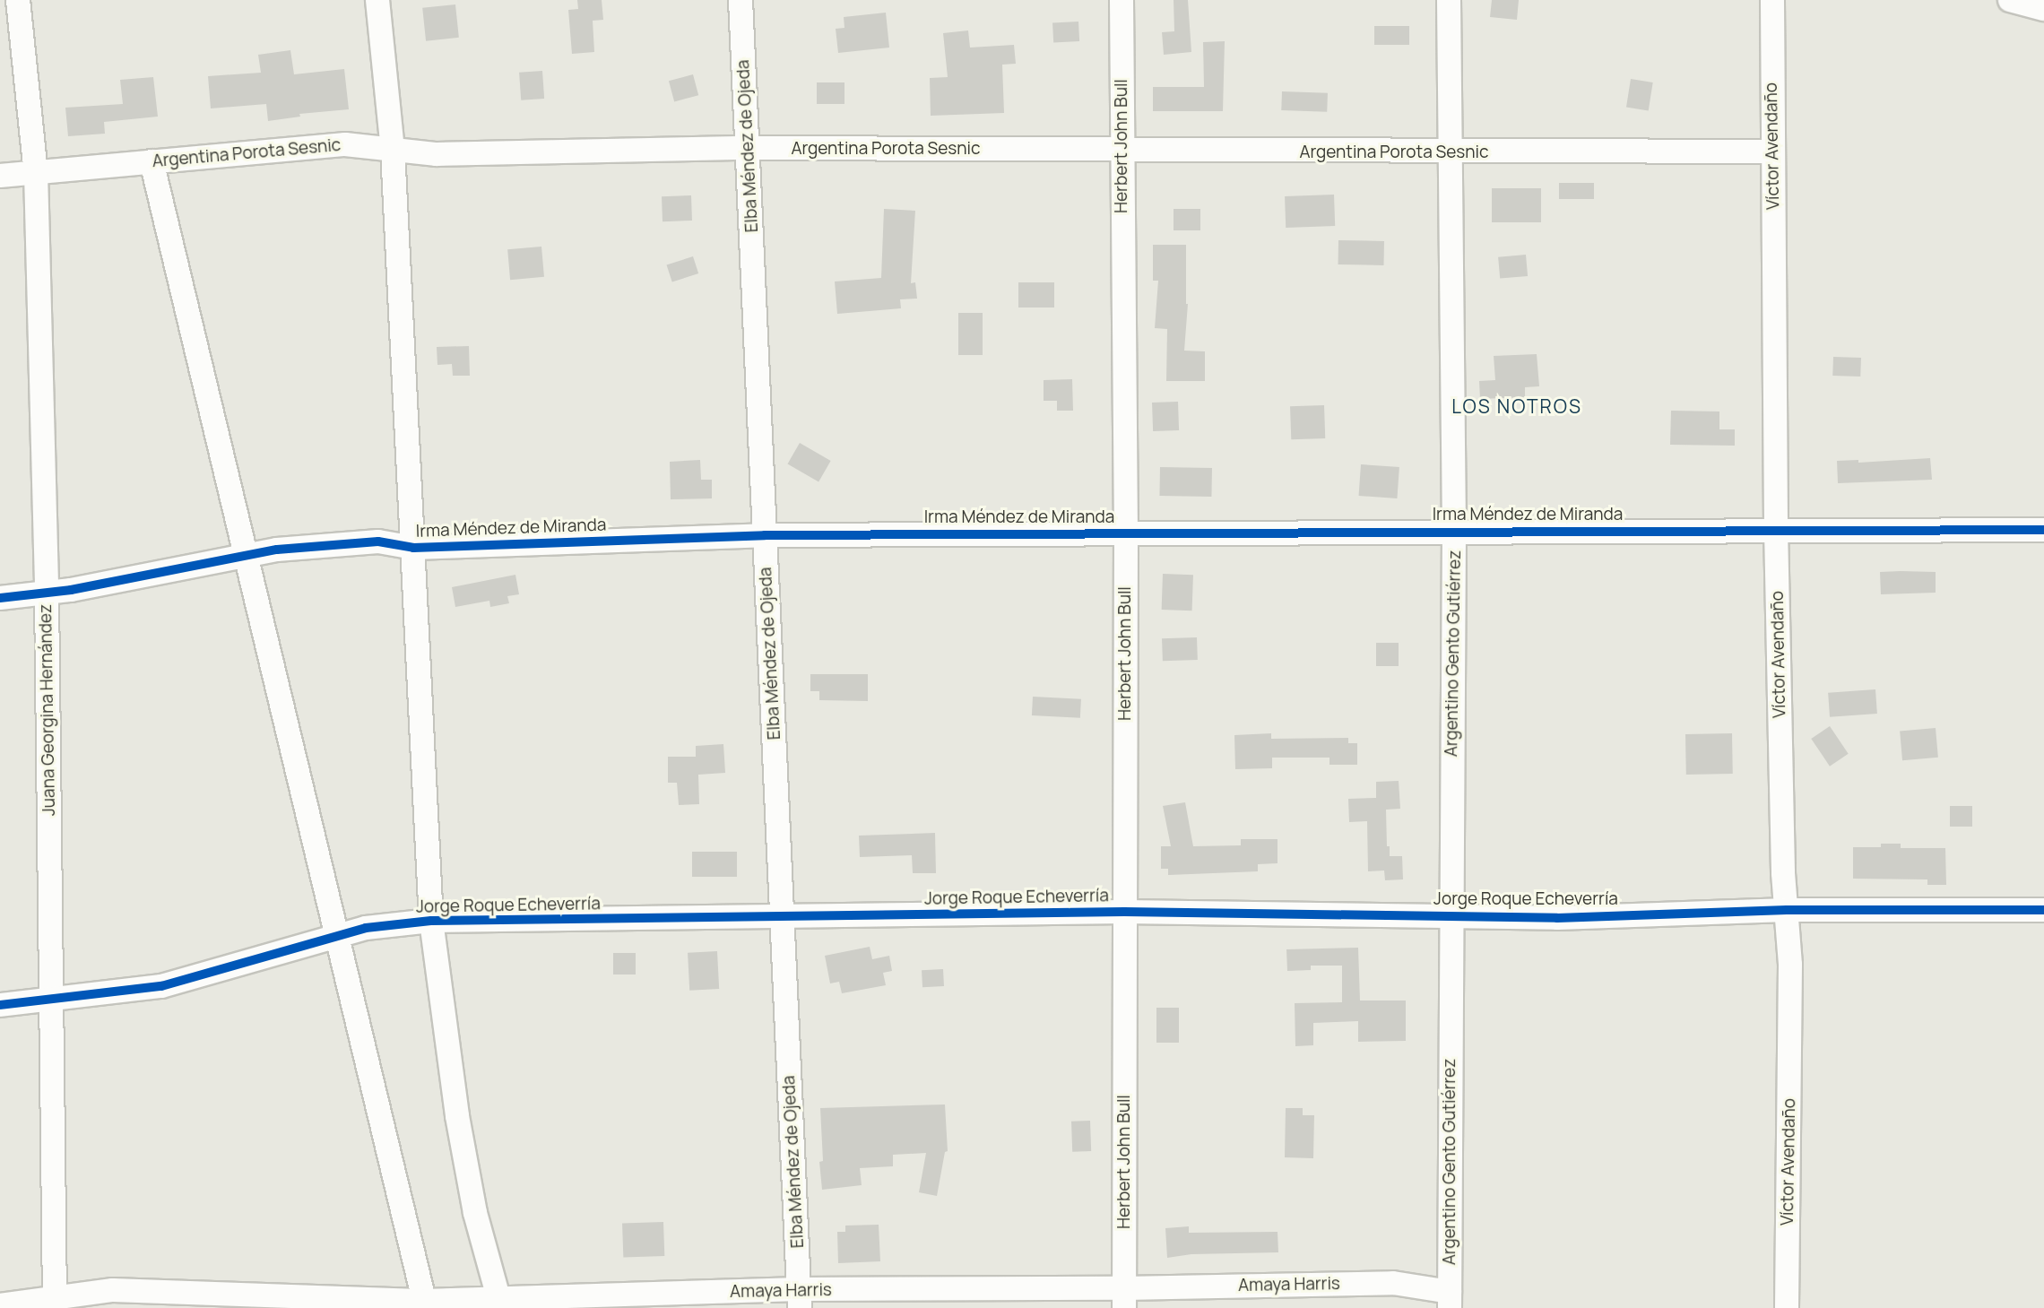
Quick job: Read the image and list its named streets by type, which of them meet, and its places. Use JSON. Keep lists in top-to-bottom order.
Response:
{
  "streets": {
    "street": [
      "Elba Méndez de Ojeda",
      "Herbert John Bull",
      "Víctor Avendaño",
      "Argentina Porota Sesnic",
      "Irma Méndez de Miranda",
      "Argentino Gento Gutiérrez",
      "Juana Georgina Hernández",
      "Jorge Roque Echeverría",
      "Amaya Harris"
    ]
  },
  "crossings": [
    ["Elba Méndez de Ojeda", "Argentina Porota Sesnic"],
    ["Elba Méndez de Ojeda", "Irma Méndez de Miranda"],
    ["Elba Méndez de Ojeda", "Jorge Roque Echeverría"],
    ["Elba Méndez de Ojeda", "Amaya Harris"],
    ["Herbert John Bull", "Argentina Porota Sesnic"],
    ["Herbert John Bull", "Irma Méndez de Miranda"],
    ["Herbert John Bull", "Jorge Roque Echeverría"],
    ["Herbert John Bull", "Amaya Harris"],
    ["Víctor Avendaño", "Argentina Porota Sesnic"],
    ["Víctor Avendaño", "Irma Méndez de Miranda"],
    ["Víctor Avendaño", "Jorge Roque Echeverría"],
    ["Argentina Porota Sesnic", "Argentino Gento Gutiérrez"],
    ["Argentina Porota Sesnic", "Juana Georgina Hernández"],
    ["Irma Méndez de Miranda", "Argentino Gento Gutiérrez"],
    ["Irma Méndez de Miranda", "Juana Georgina Hernández"],
    ["Argentino Gento Gutiérrez", "Jorge Roque Echeverría"],
    ["Argentino Gento Gutiérrez", "Amaya Harris"],
    ["Juana Georgina Hernández", "Jorge Roque Echeverría"],
    ["Juana Georgina Hernández", "Amaya Harris"]
  ],
  "districts": ["LOS NOTROS"]
}
